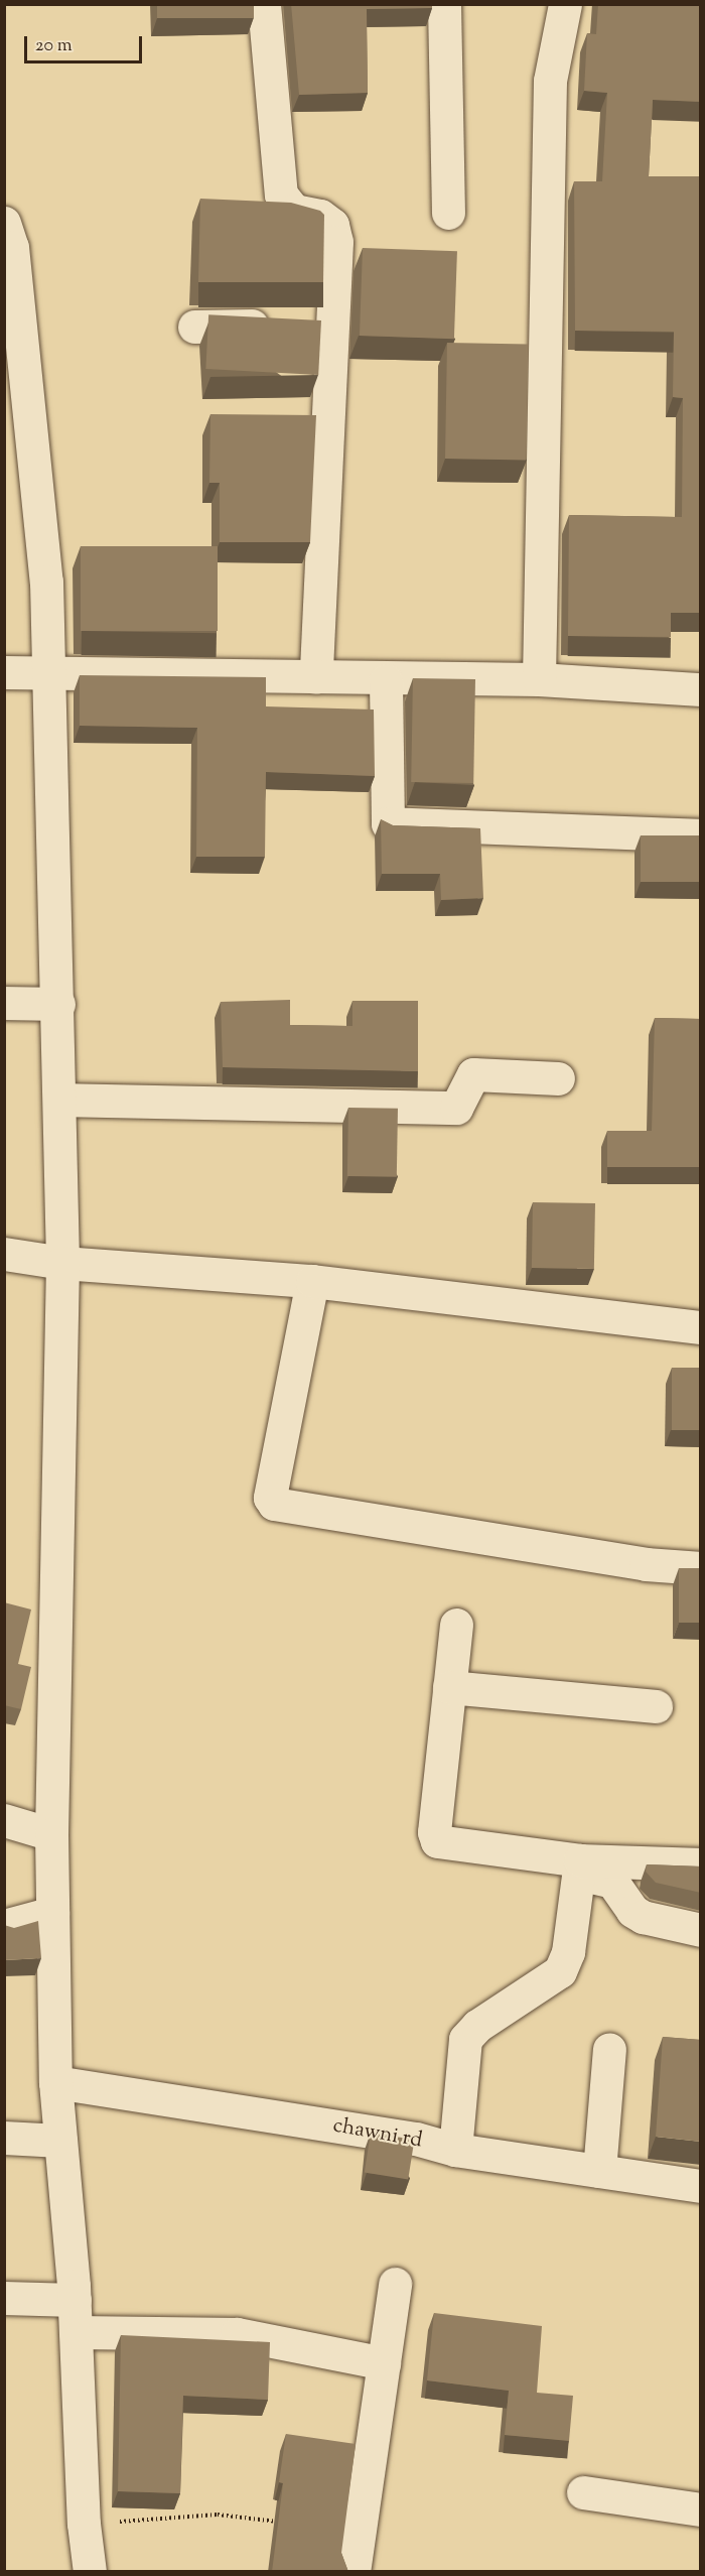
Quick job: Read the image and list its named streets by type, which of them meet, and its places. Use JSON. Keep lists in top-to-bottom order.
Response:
{
  "streets": {
    "street": ["chawni rd"]
  },
  "scale_bar": "20 m"
}
